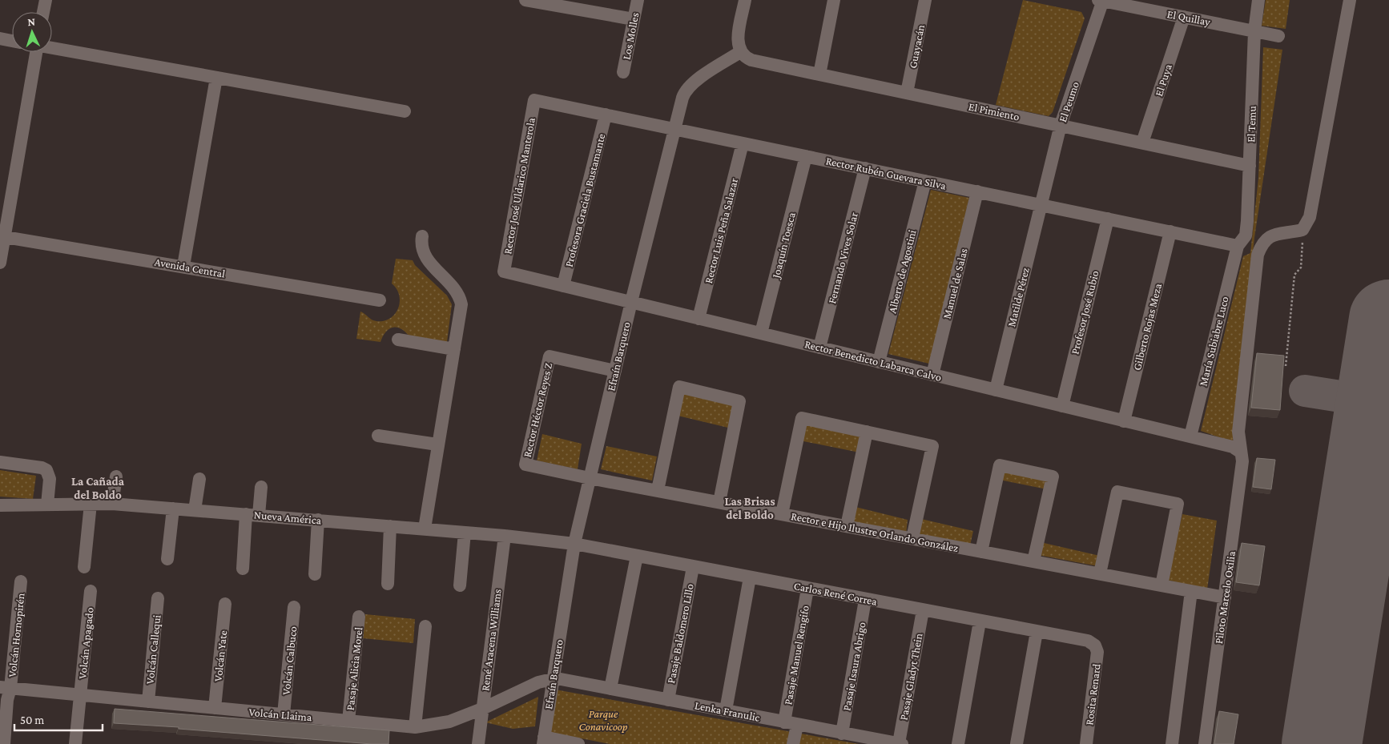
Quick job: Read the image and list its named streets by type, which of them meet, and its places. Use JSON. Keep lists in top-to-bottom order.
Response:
{
  "streets": {
    "street": [
      "El Quillay",
      "Los Molles",
      "Guayacán",
      "El Puya",
      "El Peumo",
      "El Pimiento",
      "El Temu",
      "Rector Rubén Guevara Silva",
      "Rector José Uldarico Manterola",
      "Profesora Graciela Bustamante",
      "Rector Luis Peña Salazar",
      "Joaquín Toesca",
      "Fernando Vives Solar",
      "Avenida Central",
      "Alberto de Agostini",
      "Manuel de Salas",
      "Matilde Pérez",
      "Profesor José Rubio",
      "Gilberto Rojas Meza",
      "María Subiabre Luco",
      "Efraín Barquero",
      "Rector Benedicto Labarca Calvo",
      "Rector Héctor Reyes Z",
      "Nueva América",
      "Rector e Hijo Ilustre Orlando González",
      "Carlos René Correa",
      "Piloto Marcelo Oxilia",
      "Pasaje Baldomero Lillo",
      "Volcán Hornopirén",
      "René Aracena Williams",
      "Volcán Apagado",
      "Volcán Callequi",
      "Pasaje Manuel Rengifo",
      "Volcán Yate",
      "Volcán Calbuco",
      "Pasaje Isaura Abrigo",
      "Pasaje Alicia Morel",
      "Pasaje Gladyt Thein",
      "Rosita Renard",
      "Lenka Franulic",
      "Volcán Llaima"
    ]
  },
  "crossings": [
    ["El Quillay", "El Puya"],
    ["El Quillay", "El Peumo"],
    ["El Quillay", "El Temu"],
    ["Guayacán", "El Pimiento"],
    ["El Puya", "El Pimiento"],
    ["El Peumo", "El Pimiento"],
    ["El Peumo", "Rector Rubén Guevara Silva"],
    ["El Peumo", "Matilde Pérez"],
    ["El Pimiento", "El Temu"],
    ["El Pimiento", "Efraín Barquero"],
    ["El Temu", "Rector Rubén Guevara Silva"],
    ["El Temu", "María Subiabre Luco"],
    ["Rector Rubén Guevara Silva", "Rector José Uldarico Manterola"],
    ["Rector Rubén Guevara Silva", "Profesora Graciela Bustamante"],
    ["Rector Rubén Guevara Silva", "Rector Luis Peña Salazar"],
    ["Rector Rubén Guevara Silva", "Joaquín Toesca"],
    ["Rector Rubén Guevara Silva", "Fernando Vives Solar"],
    ["Rector Rubén Guevara Silva", "Alberto de Agostini"],
    ["Rector Rubén Guevara Silva", "Manuel de Salas"],
    ["Rector Rubén Guevara Silva", "Matilde Pérez"],
    ["Rector Rubén Guevara Silva", "Profesor José Rubio"],
    ["Rector Rubén Guevara Silva", "Gilberto Rojas Meza"],
    ["Rector Rubén Guevara Silva", "María Subiabre Luco"],
    ["Rector Rubén Guevara Silva", "Efraín Barquero"],
    ["Rector José Uldarico Manterola", "Rector Benedicto Labarca Calvo"],
    ["Profesora Graciela Bustamante", "Rector Benedicto Labarca Calvo"],
    ["Rector Luis Peña Salazar", "Rector Benedicto Labarca Calvo"],
    ["Joaquín Toesca", "Rector Benedicto Labarca Calvo"],
    ["Fernando Vives Solar", "Rector Benedicto Labarca Calvo"],
    ["Alberto de Agostini", "Rector Benedicto Labarca Calvo"],
    ["Manuel de Salas", "Rector Benedicto Labarca Calvo"],
    ["Matilde Pérez", "Rector Benedicto Labarca Calvo"],
    ["Profesor José Rubio", "Rector Benedicto Labarca Calvo"],
    ["Gilberto Rojas Meza", "Rector Benedicto Labarca Calvo"],
    ["María Subiabre Luco", "Rector Benedicto Labarca Calvo"],
    ["Efraín Barquero", "Rector Benedicto Labarca Calvo"],
    ["Efraín Barquero", "Rector Héctor Reyes Z"],
    ["Efraín Barquero", "Nueva América"],
    ["Efraín Barquero", "Rector e Hijo Ilustre Orlando González"],
    ["Efraín Barquero", "Carlos René Correa"],
    ["Efraín Barquero", "Lenka Franulic"],
    ["Efraín Barquero", "Volcán Llaima"],
    ["Rector Benedicto Labarca Calvo", "Piloto Marcelo Oxilia"],
    ["Rector Héctor Reyes Z", "Rector e Hijo Ilustre Orlando González"],
    ["Nueva América", "Carlos René Correa"],
    ["Nueva América", "René Aracena Williams"],
    ["Rector e Hijo Ilustre Orlando González", "Piloto Marcelo Oxilia"],
    ["Carlos René Correa", "Pasaje Baldomero Lillo"],
    ["Carlos René Correa", "Pasaje Manuel Rengifo"],
    ["Carlos René Correa", "Pasaje Isaura Abrigo"],
    ["Carlos René Correa", "Pasaje Gladyt Thein"],
    ["Carlos René Correa", "Rosita Renard"],
    ["Pasaje Baldomero Lillo", "Lenka Franulic"],
    ["Volcán Hornopirén", "Volcán Llaima"],
    ["René Aracena Williams", "Volcán Llaima"],
    ["Volcán Apagado", "Volcán Llaima"],
    ["Volcán Callequi", "Volcán Llaima"],
    ["Pasaje Manuel Rengifo", "Lenka Franulic"],
    ["Volcán Yate", "Volcán Llaima"],
    ["Volcán Calbuco", "Volcán Llaima"],
    ["Pasaje Isaura Abrigo", "Lenka Franulic"],
    ["Pasaje Alicia Morel", "Volcán Llaima"],
    ["Pasaje Gladyt Thein", "Lenka Franulic"],
    ["Lenka Franulic", "Volcán Llaima"]
  ],
  "districts": ["La Cañada del Boldo", "Las Brisas del Boldo"],
  "parks": ["Parque Conavicoop"],
  "scale_bar": "50 m",
  "north": "top"
}
